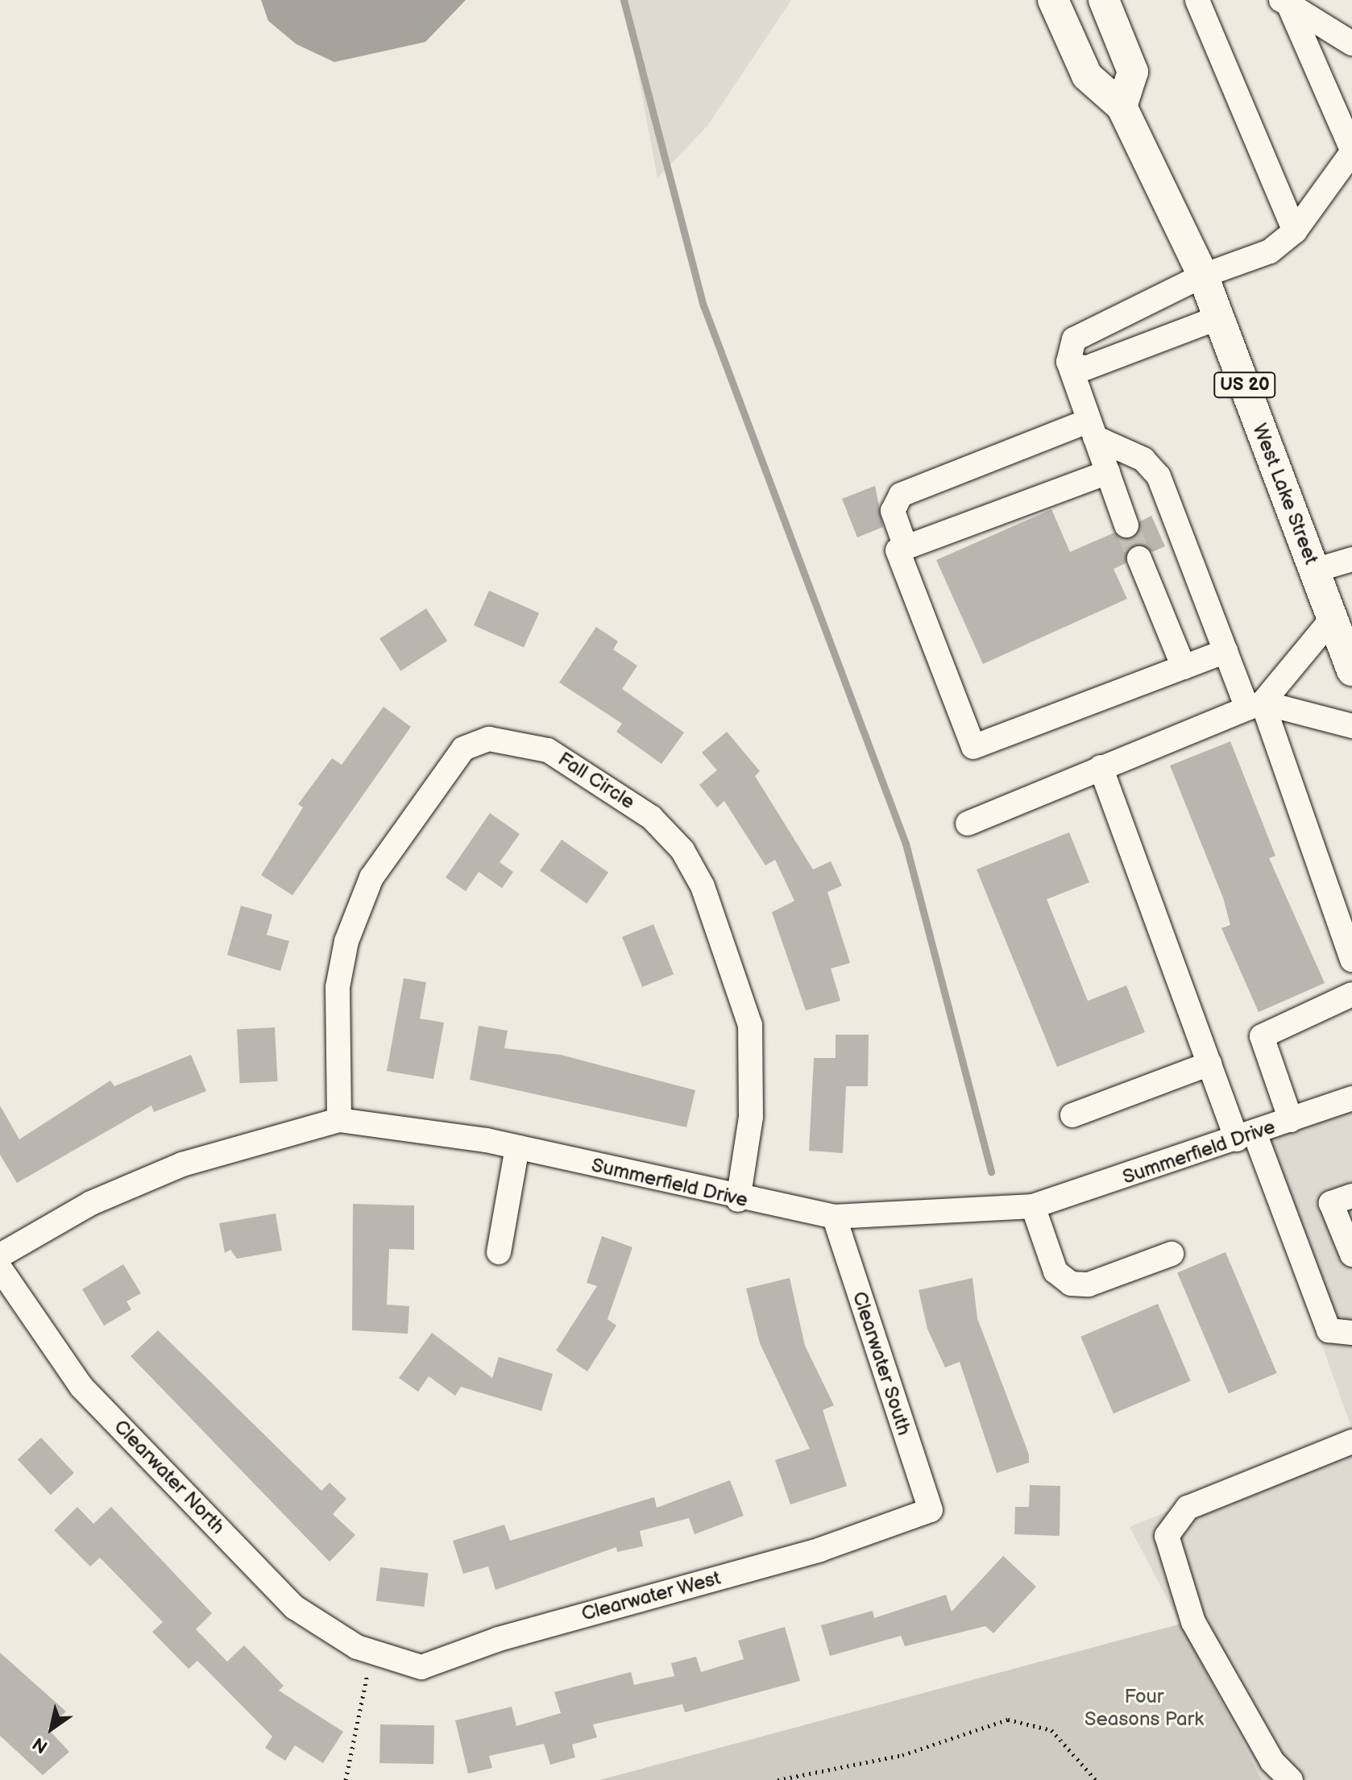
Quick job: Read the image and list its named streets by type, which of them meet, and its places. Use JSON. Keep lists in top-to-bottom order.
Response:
{
  "streets": {
    "main road": ["US 20", "West Lake Street"],
    "street": [
      "Fall Circle",
      "Summerfield Drive",
      "Clearwater South",
      "Clearwater North",
      "Clearwater West"
    ]
  },
  "crossings": [
    ["Fall Circle", "Summerfield Drive"],
    ["Summerfield Drive", "Clearwater South"],
    ["Clearwater South", "Clearwater West"],
    ["Clearwater North", "Clearwater West"]
  ],
  "parks": ["Four Seasons Park"],
  "north": "bottom left"
}
